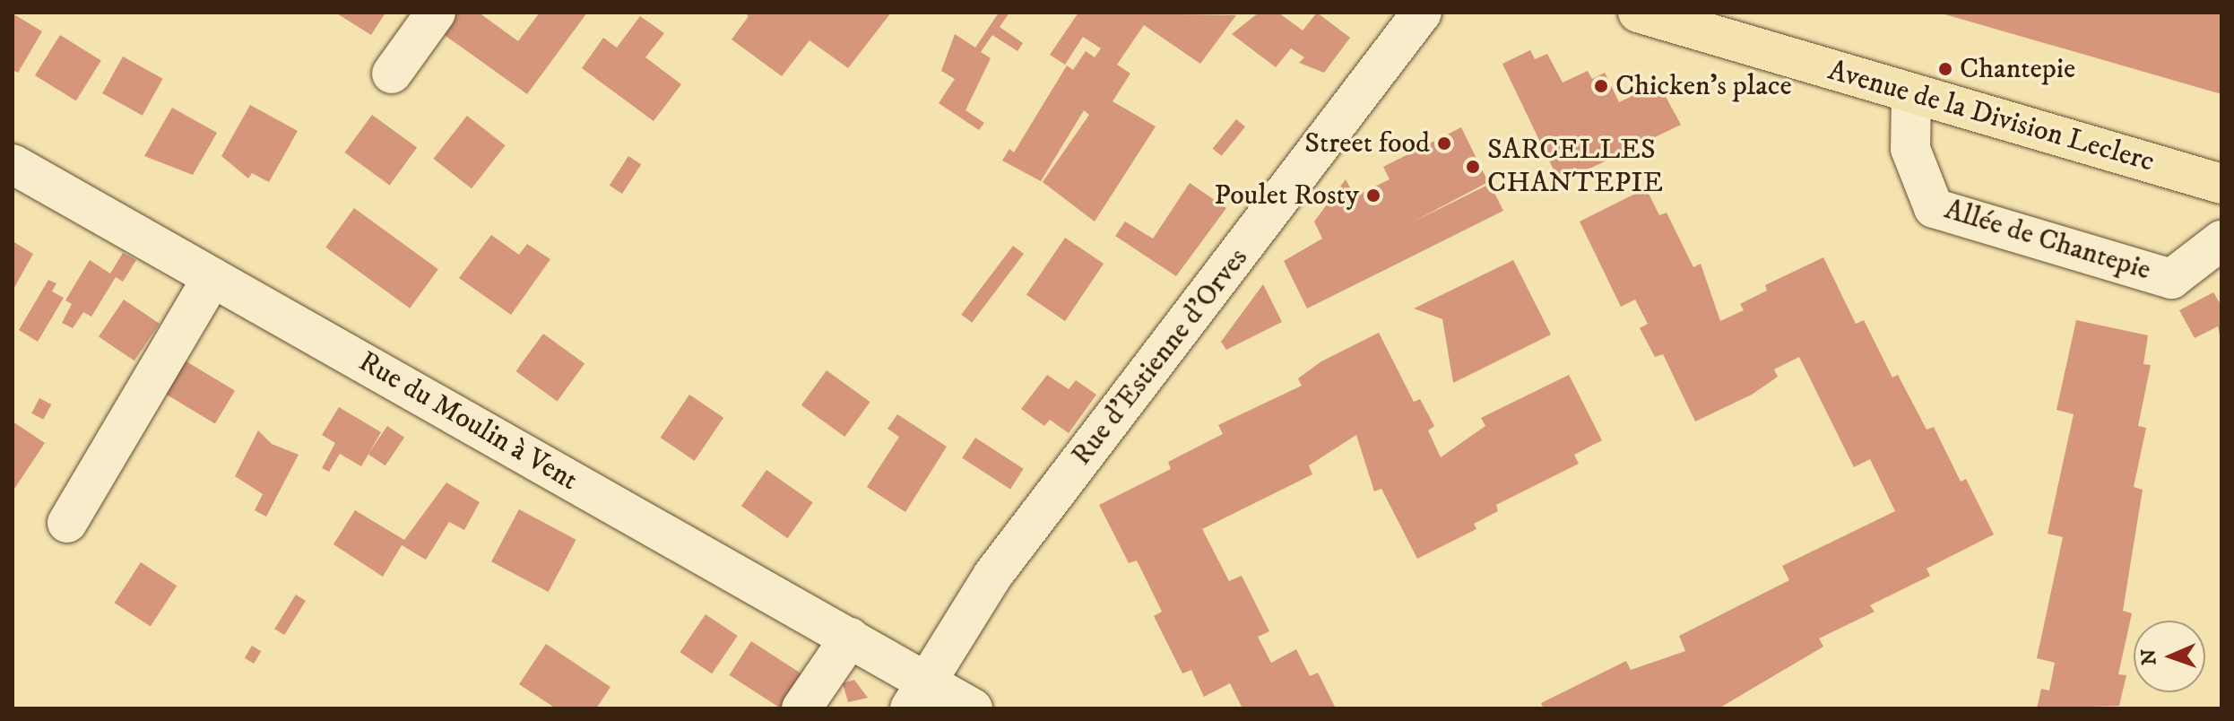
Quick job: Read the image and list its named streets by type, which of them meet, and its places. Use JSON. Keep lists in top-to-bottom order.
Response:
{
  "streets": {
    "main road": ["Avenue de la Division Leclerc"],
    "street": ["Allée de Chantepie", "Rue d'Estienne d'Orves", "Rue du Moulin à Vent"]
  },
  "crossings": [
    ["Avenue de la Division Leclerc", "Allée de Chantepie"],
    ["Rue d'Estienne d'Orves", "Rue du Moulin à Vent"]
  ],
  "places": [
    "Chantepie",
    "Chicken's place",
    "Street food",
    "SARCELLES CHANTEPIE",
    "Poulet Rosty"
  ],
  "north": "left"
}
